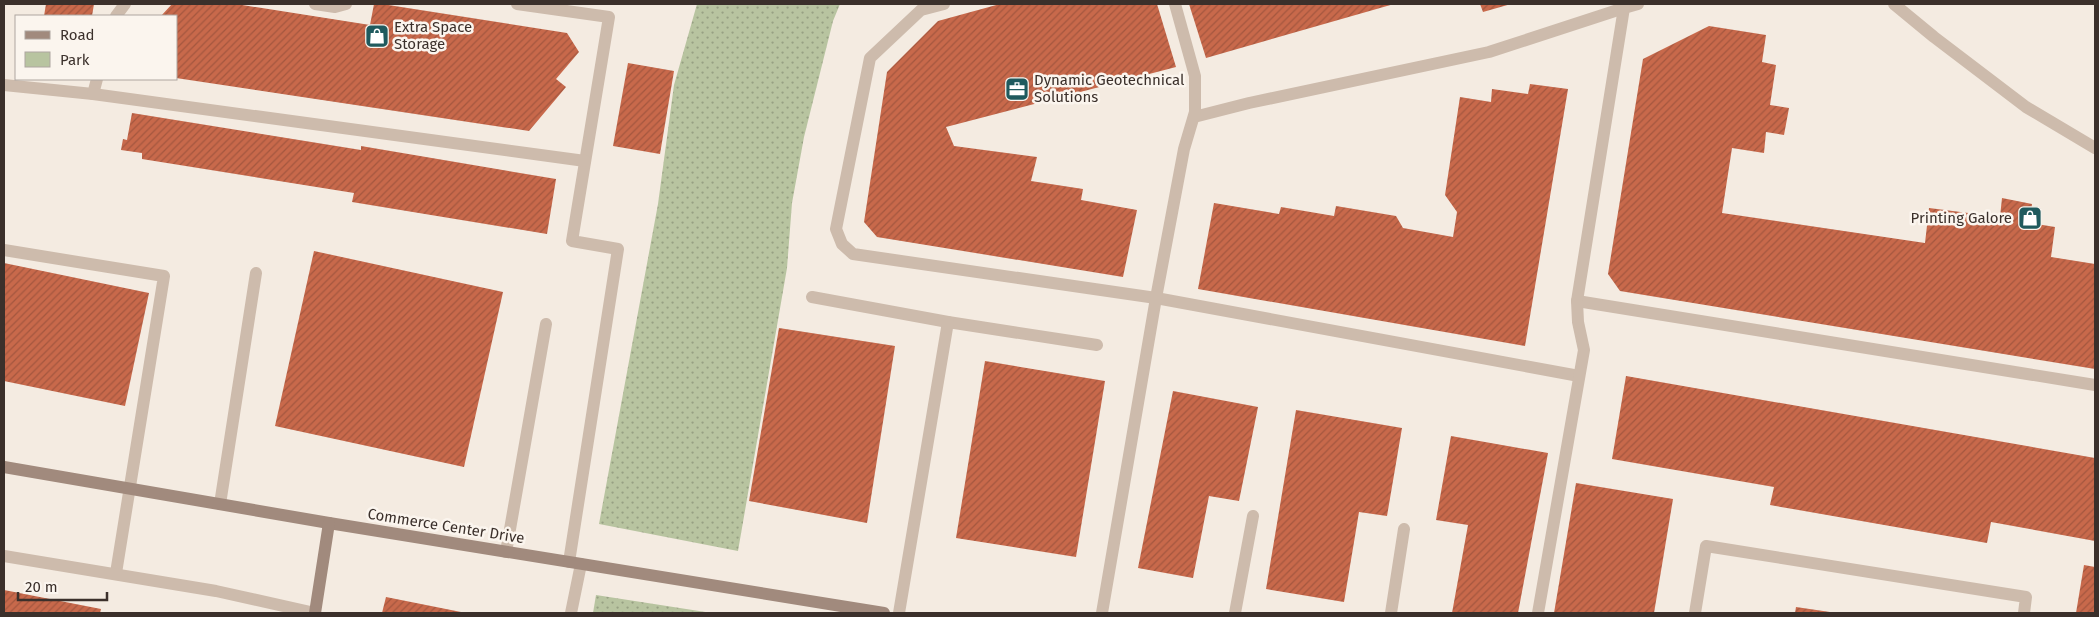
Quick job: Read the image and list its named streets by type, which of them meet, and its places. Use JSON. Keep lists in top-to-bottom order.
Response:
{
  "streets": {
    "street": ["Commerce Center Drive"]
  },
  "places": {
    "shop": ["Extra Space Storage", "Printing Galore"],
    "office": ["Dynamic Geotechnical Solutions"]
  },
  "legend": ["Road", "Park"],
  "scale_bar": "20 m"
}
